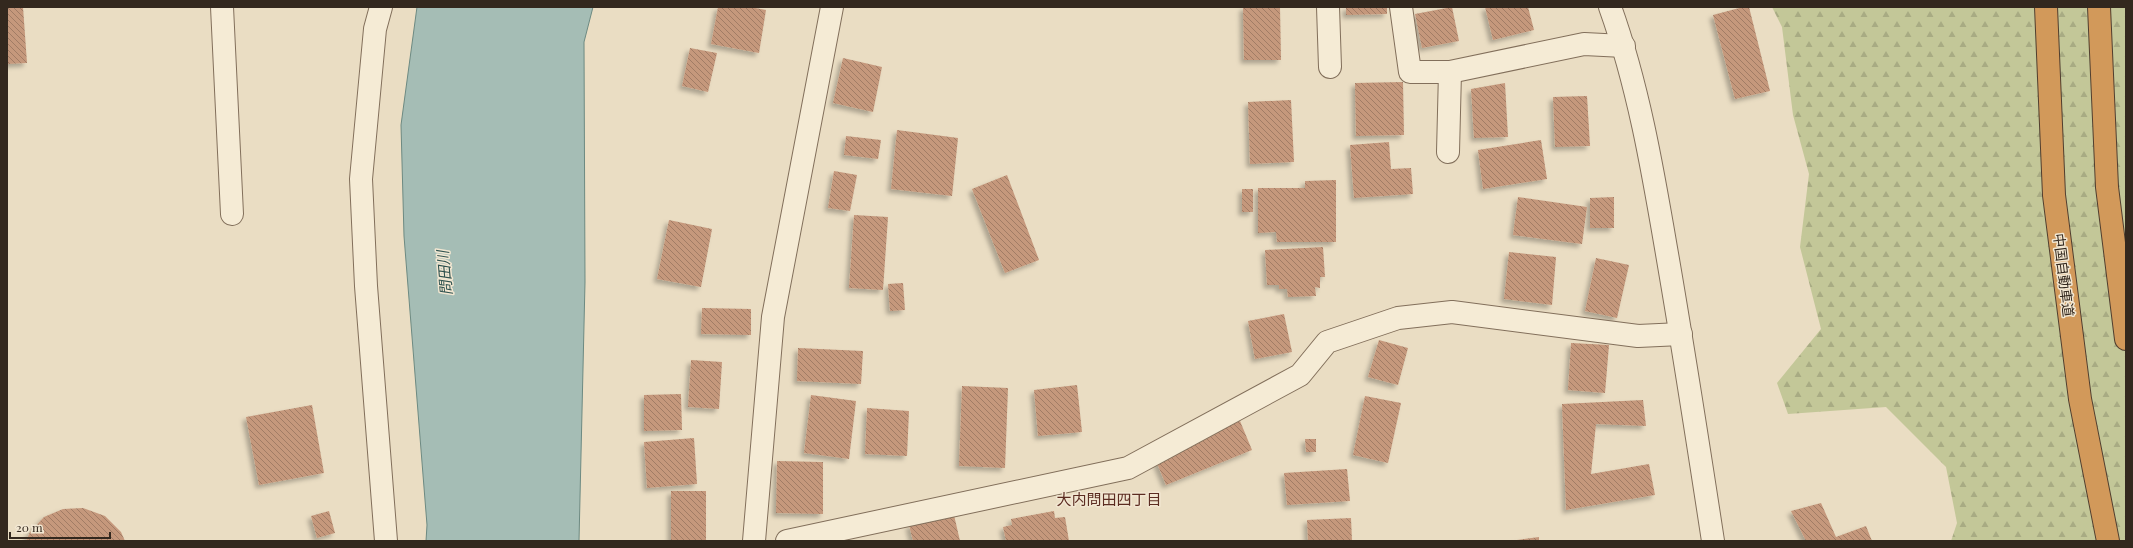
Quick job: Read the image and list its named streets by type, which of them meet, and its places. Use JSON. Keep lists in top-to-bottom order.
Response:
{
  "streets": {
    "highway": ["中国自動車道"]
  },
  "districts": ["大内問田四丁目"],
  "water": ["問田川"],
  "scale_bar": "20 m"
}
